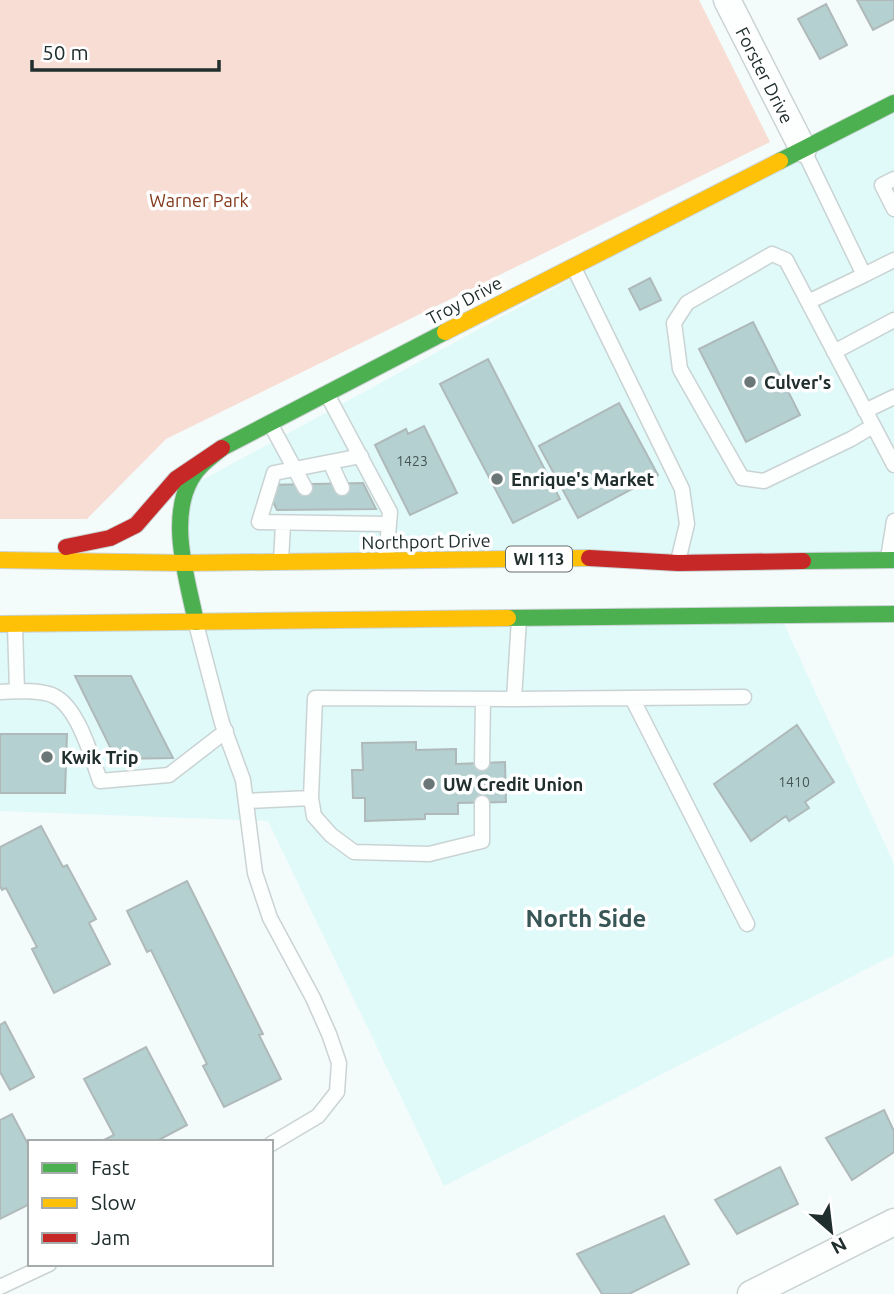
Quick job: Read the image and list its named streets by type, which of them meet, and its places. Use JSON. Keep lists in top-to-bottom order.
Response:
{
  "streets": {
    "main road": ["Troy Drive", "Northport Drive", "WI 113"],
    "street": ["Forster Drive"]
  },
  "crossings": [
    ["Forster Drive", "Troy Drive"],
    ["Troy Drive", "Northport Drive"]
  ],
  "districts": ["North Side"],
  "parks": ["Warner Park"],
  "places": [
    "Culver's",
    "Enrique's Market",
    "Kwik Trip",
    "UW Credit Union"
  ],
  "house_numbers": ["1423", "1410"],
  "legend": ["Fast", "Slow", "Jam"],
  "scale_bar": "50 m",
  "north": "bottom right"
}
